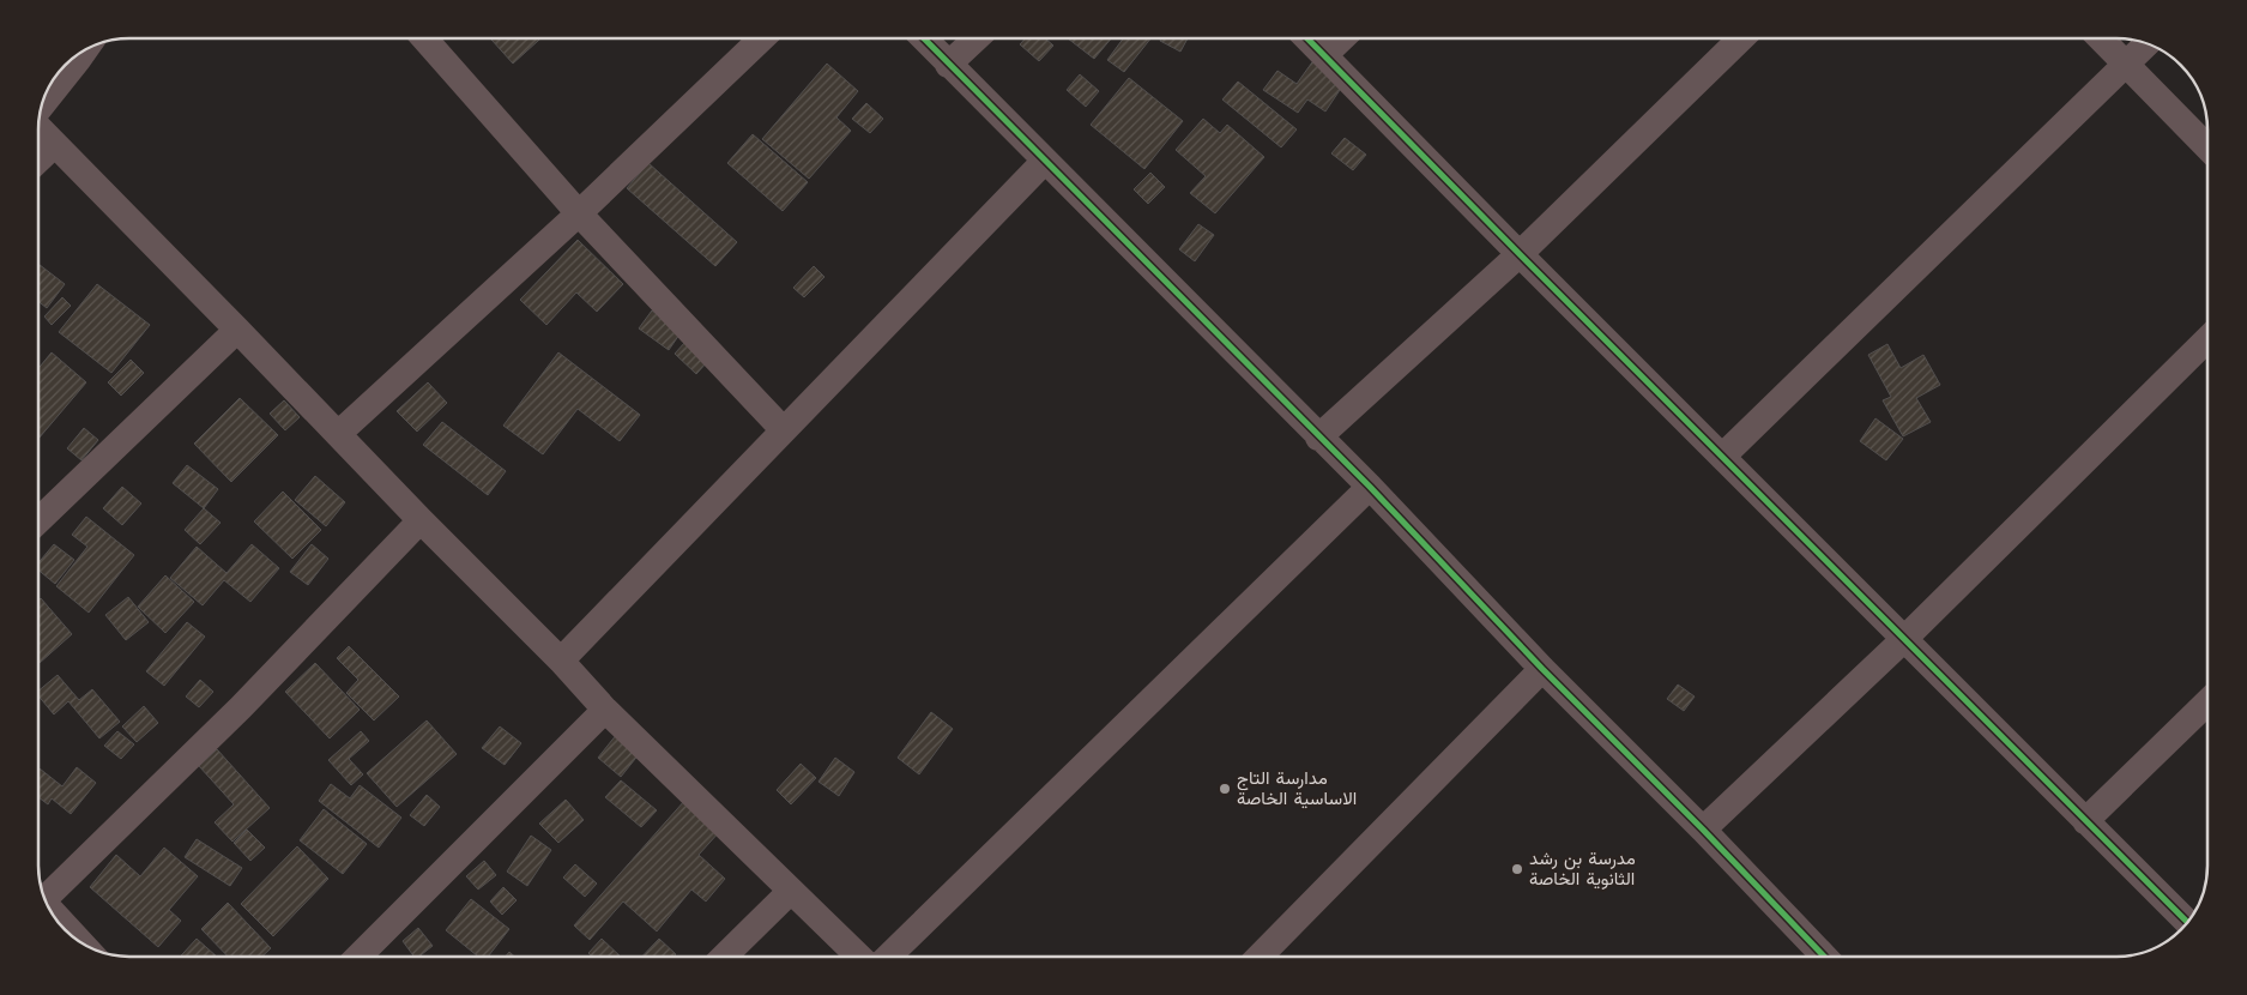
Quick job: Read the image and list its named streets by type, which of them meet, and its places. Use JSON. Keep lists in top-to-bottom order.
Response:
{
  "places": ["مدارسة التاج الاساسية الخاصة", "مدرسة بن رشد الثانوية الخاصة"]
}
